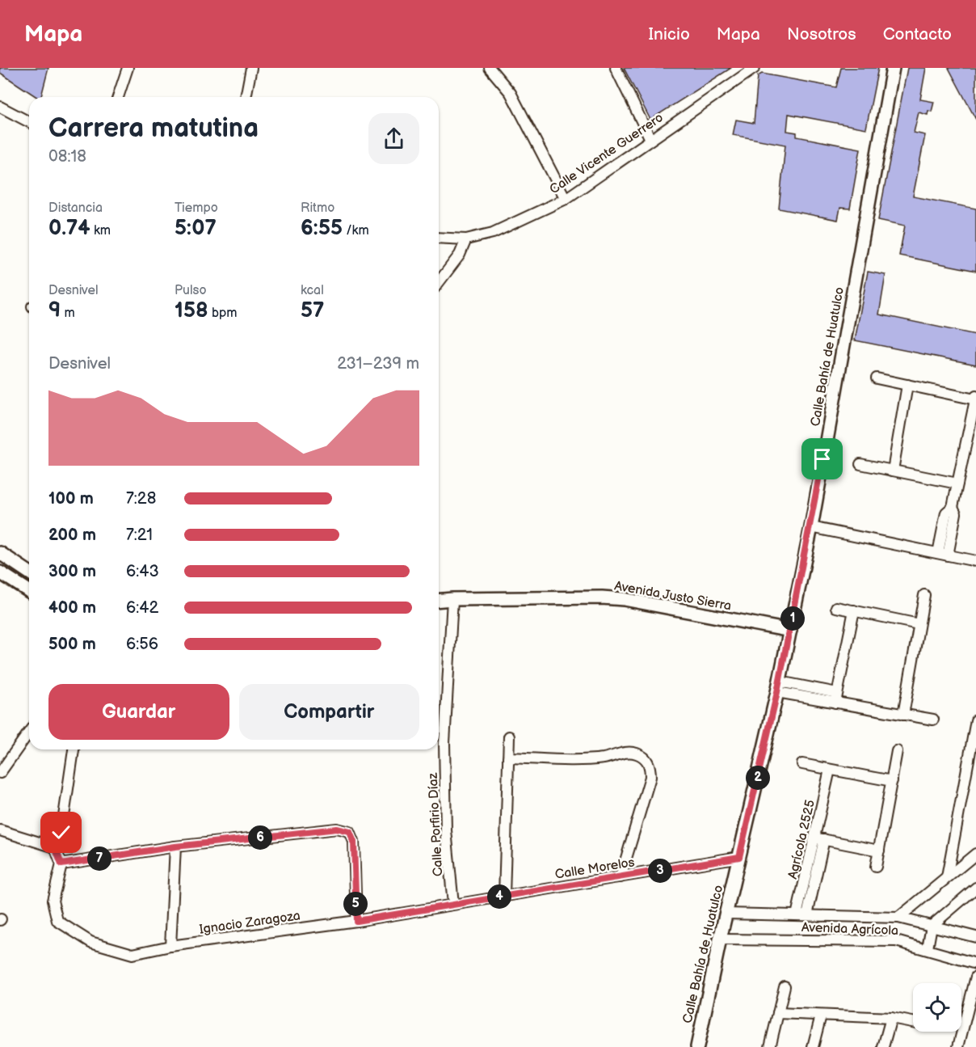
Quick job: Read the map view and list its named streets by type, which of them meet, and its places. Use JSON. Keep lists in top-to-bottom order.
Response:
{
  "streets": {
    "street": [
      "Calle Vicente Guerrero",
      "Calle Bahía de Huatulco",
      "Avenida Justo Sierra",
      "Calle Porfirio Díaz",
      "Agrícola 2525",
      "Calle Morelos",
      "Ignacio Zaragoza",
      "Avenida Agrícola"
    ]
  },
  "crossings": [
    ["Calle Bahía de Huatulco", "Avenida Justo Sierra"],
    ["Calle Bahía de Huatulco", "Calle Morelos"],
    ["Calle Bahía de Huatulco", "Avenida Agrícola"],
    ["Avenida Justo Sierra", "Calle Porfirio Díaz"],
    ["Calle Porfirio Díaz", "Calle Morelos"],
    ["Calle Porfirio Díaz", "Ignacio Zaragoza"],
    ["Agrícola 2525", "Avenida Agrícola"],
    ["Calle Morelos", "Ignacio Zaragoza"]
  ],
  "page": {
    "header": "Mapa",
    "nav": [
      "Inicio",
      "Mapa",
      "Nosotros",
      "Contacto"
    ],
    "heading": ["Carrera matutina", "08:18"],
    "stats": [
      ["Distancia", "0.74 km"],
      ["Tiempo", "5:07"],
      ["Ritmo", "6:55 /km"],
      ["Desnivel", "9 m"],
      ["Pulso", "158 bpm"],
      ["kcal", "57"]
    ],
    "chart": ["Desnivel", "231–239 m"],
    "list": [
      {
        "name": "100 m",
        "note": "7:28"
      },
      {
        "name": "200 m",
        "note": "7:21"
      },
      {
        "name": "300 m",
        "note": "6:43"
      },
      {
        "name": "400 m",
        "note": "6:42"
      },
      {
        "name": "500 m",
        "note": "6:56"
      }
    ],
    "pins": [
      "1",
      "2",
      "6",
      "7",
      "3",
      "4",
      "5"
    ],
    "buttons": ["Guardar", "Compartir"]
  }
}
